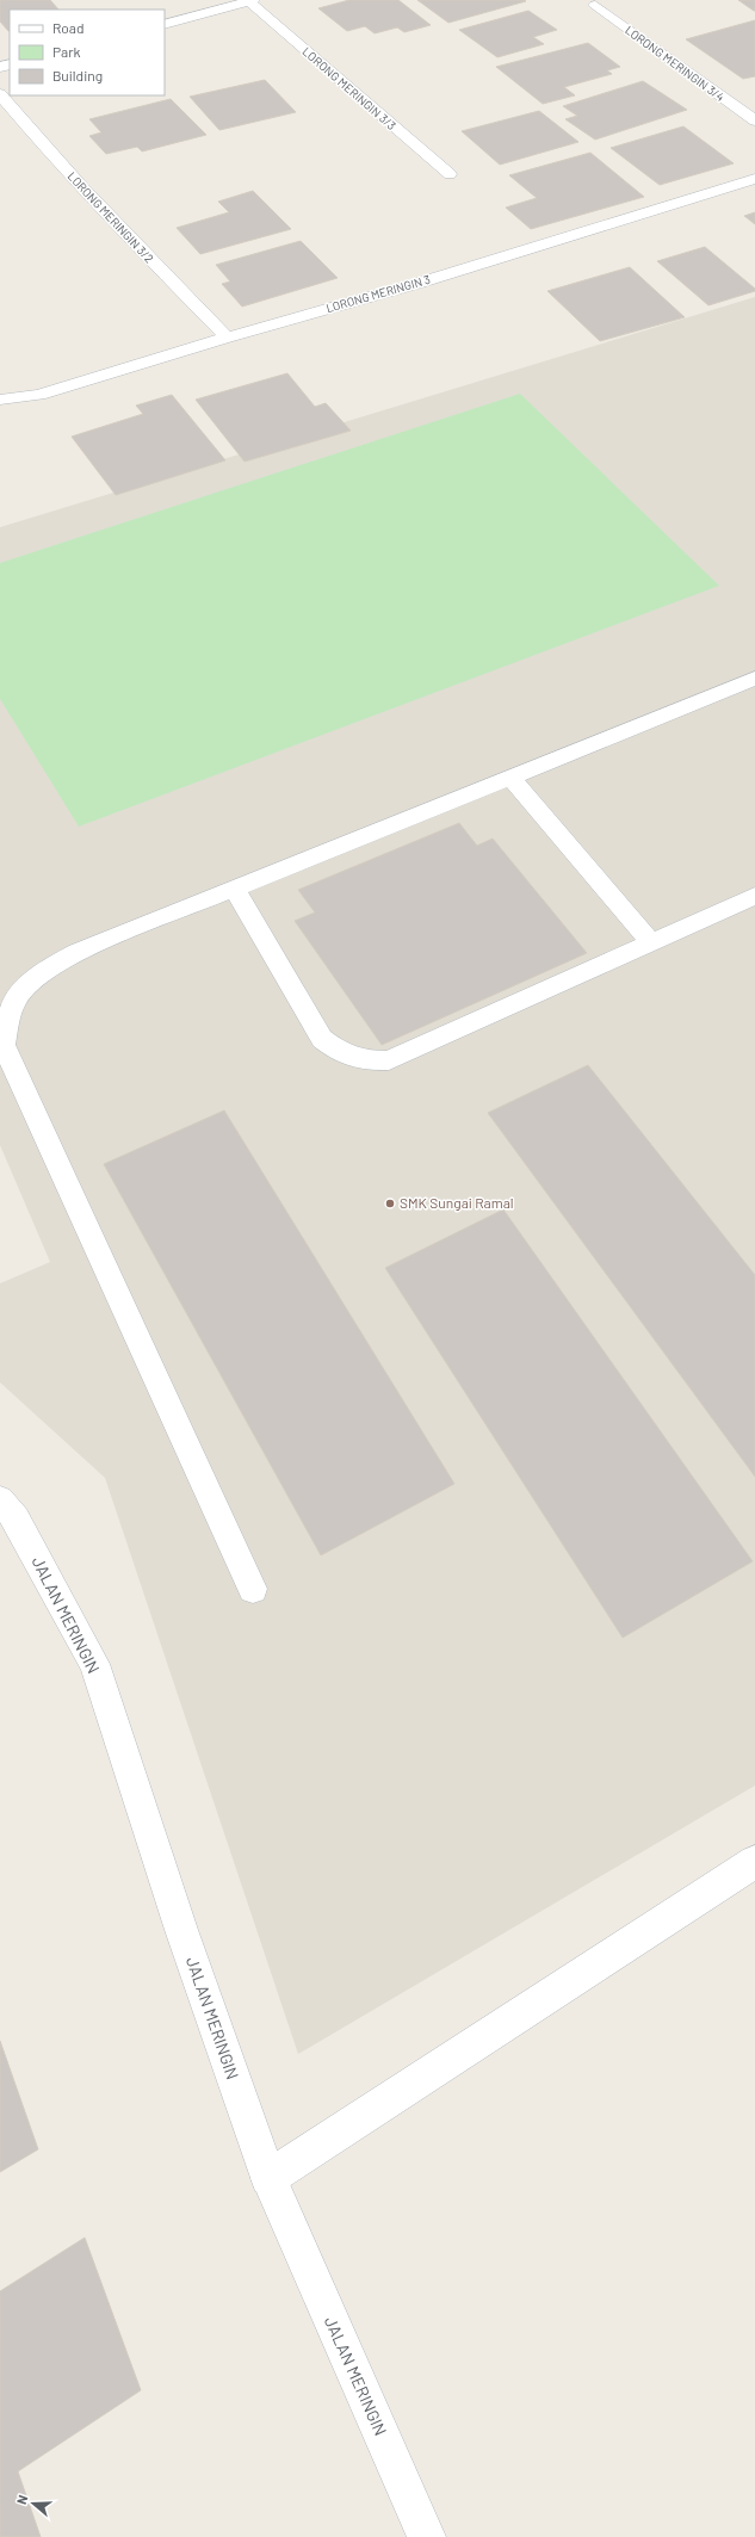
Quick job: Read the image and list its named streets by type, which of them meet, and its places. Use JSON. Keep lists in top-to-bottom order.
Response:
{
  "streets": {
    "street": [
      "LORONG MERINGIN 3/4",
      "LORONG MERINGIN 3/3",
      "LORONG MERINGIN 3/2",
      "LORONG MERINGIN 3",
      "JALAN MERINGIN"
    ]
  },
  "crossings": [
    ["LORONG MERINGIN 3/2", "LORONG MERINGIN 3"]
  ],
  "places": ["SMK Sungai Ramal"],
  "legend": ["Road", "Park", "Building"],
  "north": "left"
}
